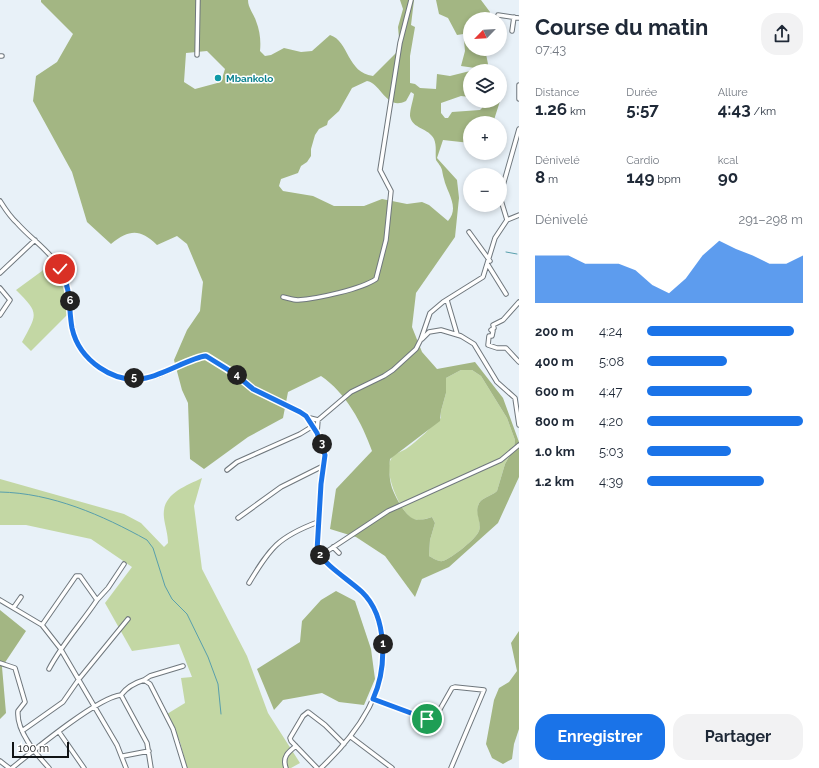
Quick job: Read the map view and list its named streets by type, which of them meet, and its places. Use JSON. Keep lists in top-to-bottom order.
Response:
{
  "places": ["Mbankolo"],
  "scale_bar": "100 m",
  "north": "bottom left",
  "page": {
    "heading": ["Course du matin", "07:43"],
    "map_buttons": ["+", "−"],
    "stats": [
      ["Distance", "1.26 km"],
      ["Durée", "5:57"],
      ["Allure", "4:43 /km"],
      ["Dénivelé", "8 m"],
      ["Cardio", "149 bpm"],
      ["kcal", "90"]
    ],
    "chart": ["Dénivelé", "291–298 m"],
    "pins": [
      "6",
      "4",
      "5",
      "3",
      "2",
      "1"
    ],
    "list": [
      {
        "name": "200 m",
        "note": "4:24"
      },
      {
        "name": "400 m",
        "note": "5:08"
      },
      {
        "name": "600 m",
        "note": "4:47"
      },
      {
        "name": "800 m",
        "note": "4:20"
      },
      {
        "name": "1.0 km",
        "note": "5:03"
      },
      {
        "name": "1.2 km",
        "note": "4:39"
      }
    ],
    "buttons": ["Enregistrer", "Partager"],
    "scale": "100 m"
  }
}
